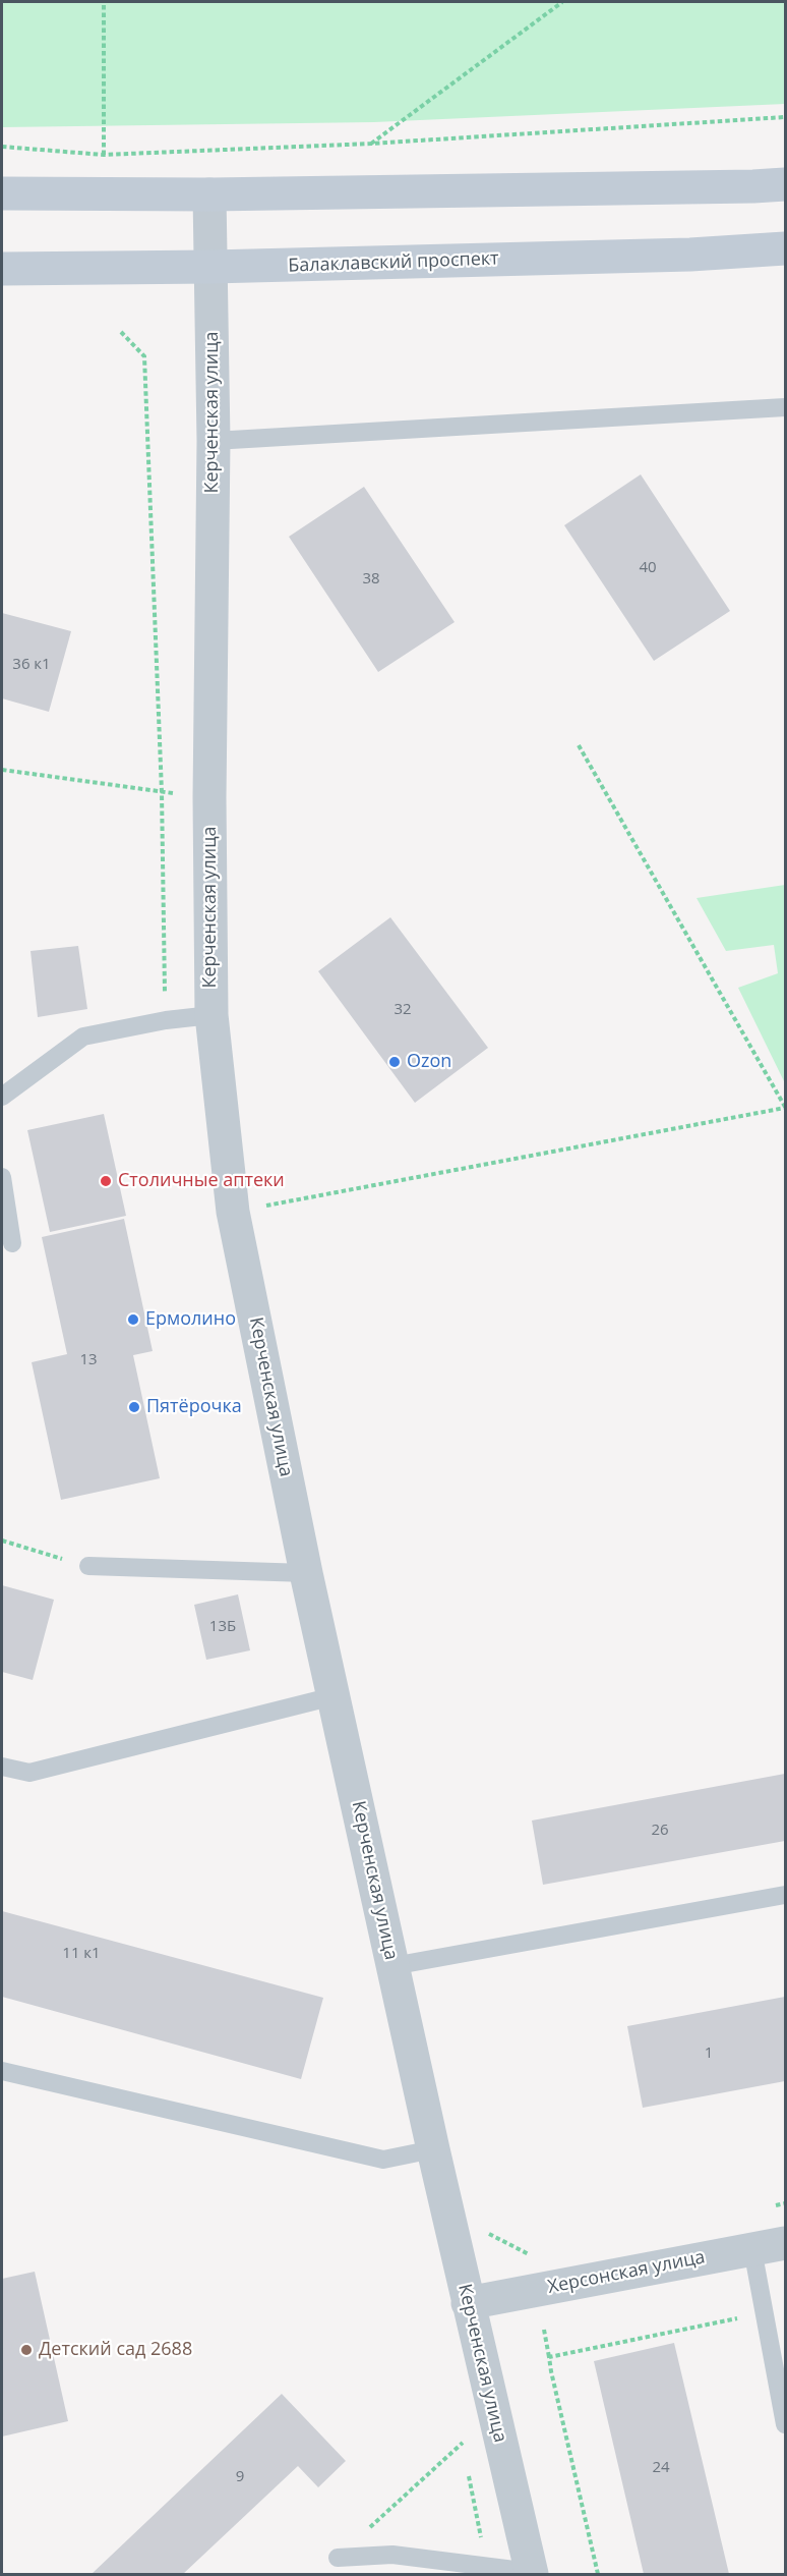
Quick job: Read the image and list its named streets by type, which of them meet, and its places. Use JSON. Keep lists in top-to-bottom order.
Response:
{
  "streets": {
    "main road": ["Балаклавский проспект"],
    "street": ["Керченская улица", "Херсонская улица"]
  },
  "crossings": [
    ["Балаклавский проспект", "Керченская улица"],
    ["Керченская улица", "Херсонская улица"]
  ],
  "places": [
    "Ozon",
    "Столичные аптеки",
    "Ермолино",
    "Пятёрочка",
    "Детский сад 2688"
  ],
  "house_numbers": [
    "40",
    "38",
    "36 к1",
    "32",
    "13",
    "13Б",
    "26",
    "11 к1",
    "1",
    "24",
    "9"
  ]
}
